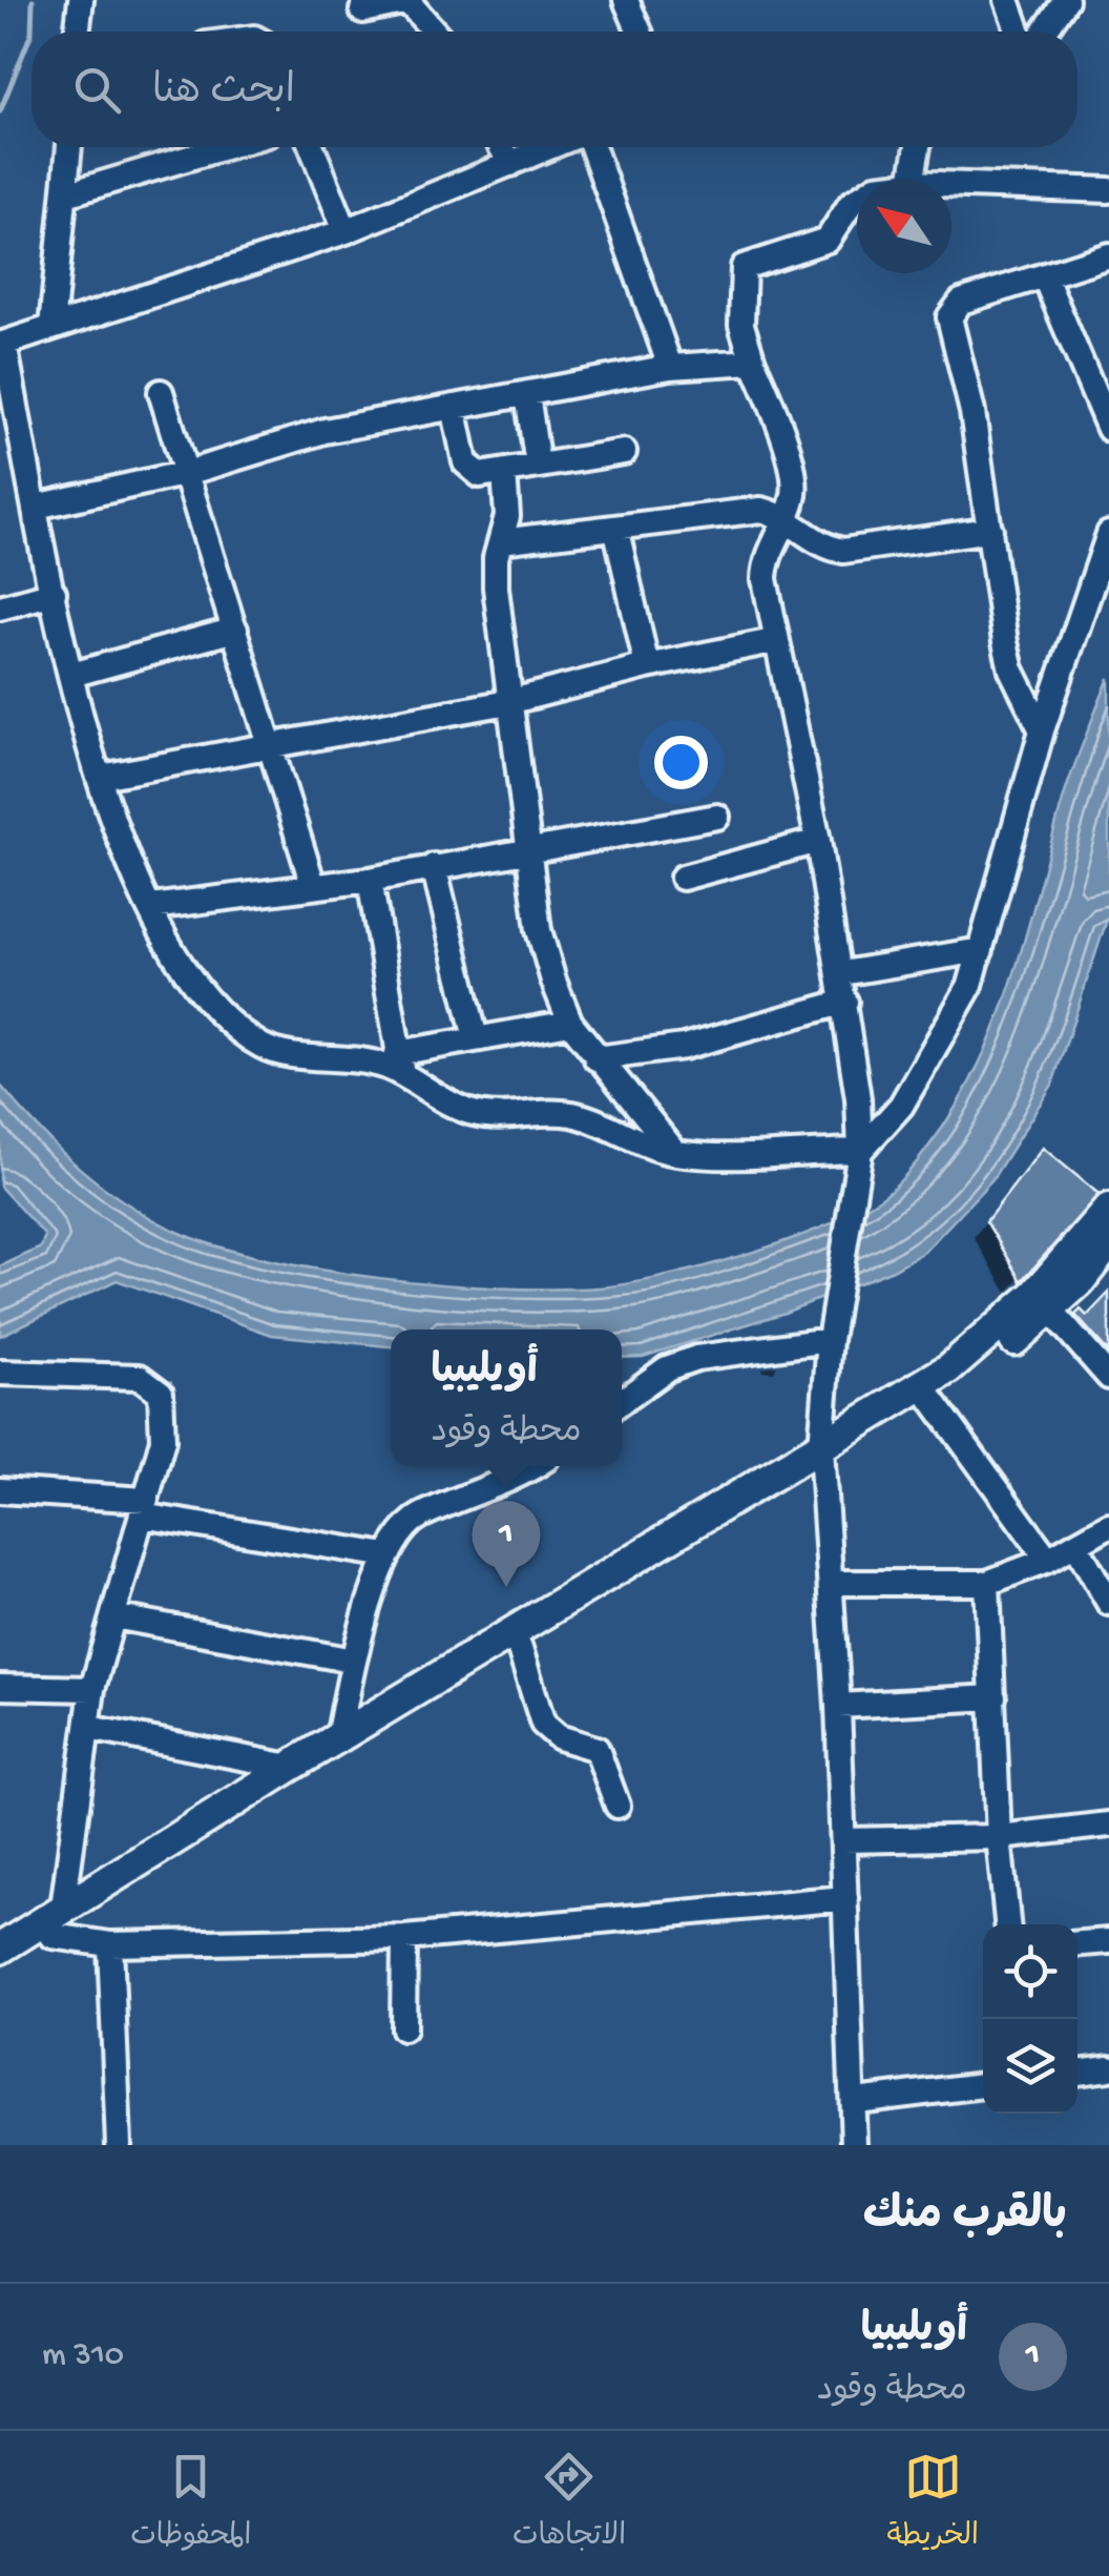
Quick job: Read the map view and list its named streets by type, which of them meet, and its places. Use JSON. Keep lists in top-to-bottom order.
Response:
{
  "north": "top left",
  "page": {
    "search": "ابحث هنا",
    "popup": ["أويليبيا", "محطة وقود"],
    "pins": "1",
    "heading": "بالقرب منك",
    "list": [
      {
        "mark": "1",
        "name": "أويليبيا",
        "note": "محطة وقود",
        "value": "310 m"
      }
    ],
    "nav": ["الخريطة", "الاتجاهات", "المحفوظات"]
  }
}
